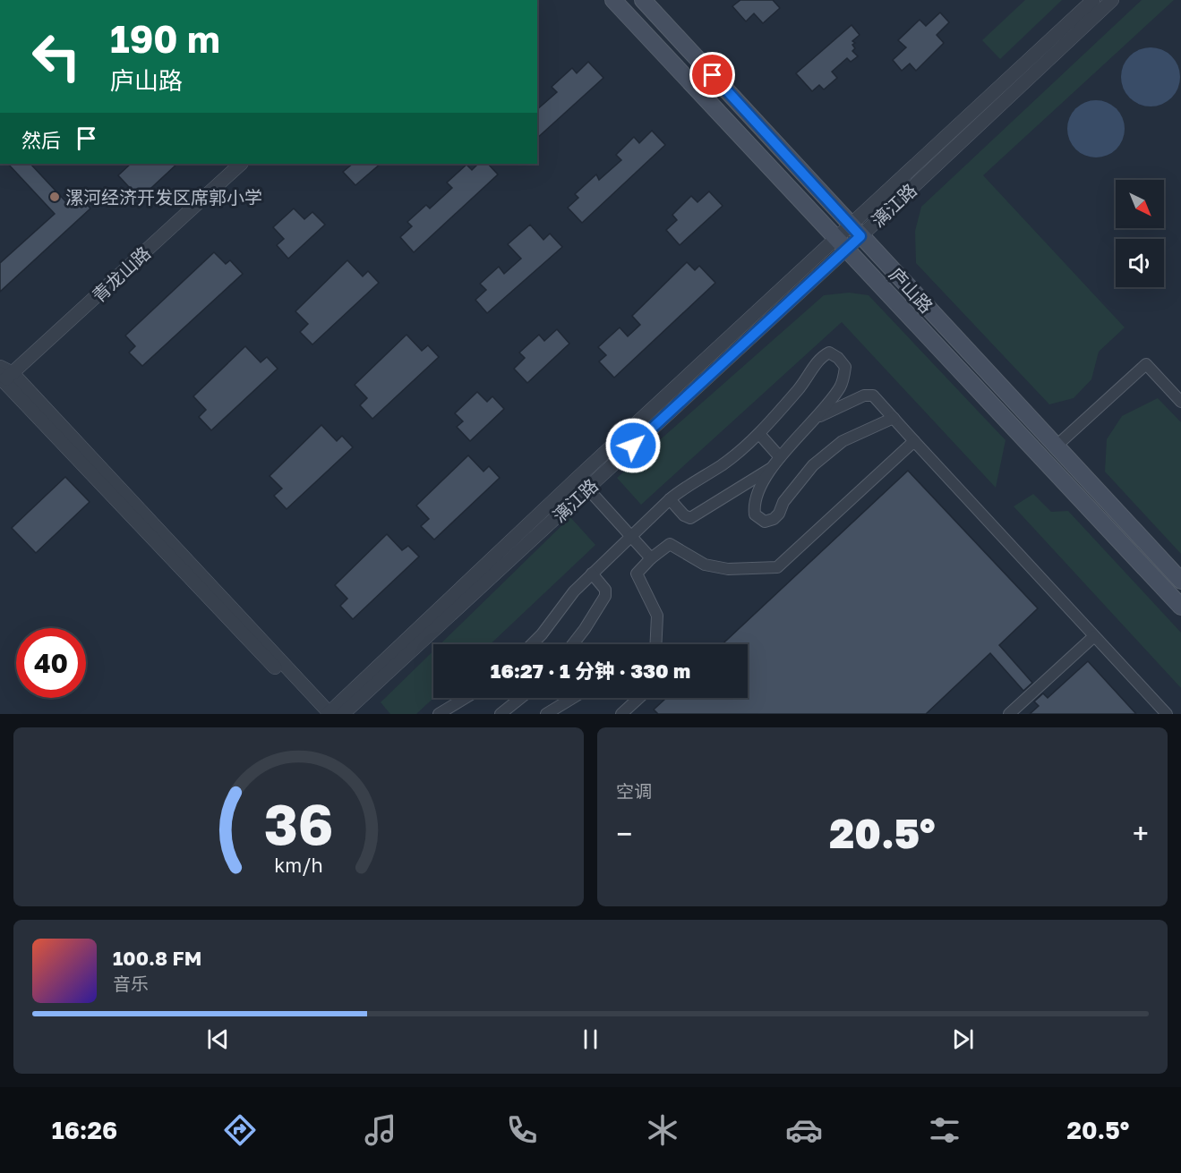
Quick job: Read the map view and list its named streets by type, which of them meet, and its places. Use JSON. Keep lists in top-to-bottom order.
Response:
{
  "streets": {
    "main road": ["庐山路"],
    "street": ["漓江路", "青龙山路"]
  },
  "crossings": [
    ["漓江路", "庐山路"]
  ],
  "places": ["漯河经济开发区席郭小学"],
  "north": "bottom right",
  "page": {
    "turn": ["190 m", "庐山路"],
    "then": "然后",
    "limit": "40",
    "trip": "16:27 · 1 分钟 · 330 m",
    "tile": "空调",
    "heat": ["−", "20.5°", "+"],
    "song": ["100.8 FM", "音乐"],
    "tabs": ["16:26", "20.5°"],
    "gauge": ["36", "km/h"]
  }
}
